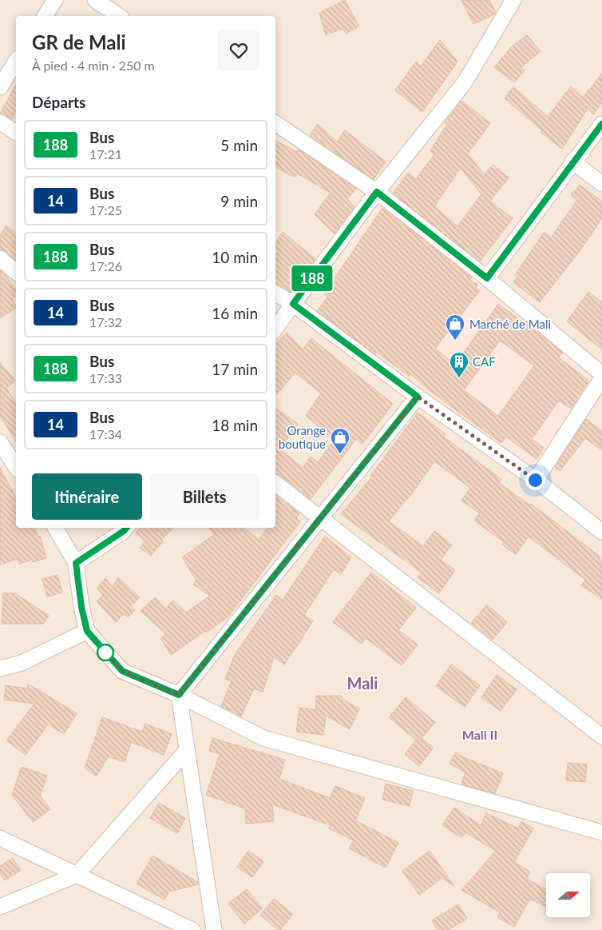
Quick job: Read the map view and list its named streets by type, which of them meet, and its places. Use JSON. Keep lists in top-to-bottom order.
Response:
{
  "districts": ["Mali", "Mali II"],
  "places": {
    "shop": ["Marché de Mali", "Orange boutique"],
    "building": ["CAF"]
  },
  "lines": ["bus line 188"],
  "north": "right",
  "page": {
    "on_map": "188",
    "heading": [
      ["GR de Mali", "À pied · 4 min · 250 m"],
      "Départs"
    ],
    "list": [
      {
        "mark": "188",
        "name": "Bus",
        "note": "17:21",
        "value": "5 min"
      },
      {
        "mark": "14",
        "name": "Bus",
        "note": "17:25",
        "value": "9 min"
      },
      {
        "mark": "188",
        "name": "Bus",
        "note": "17:26",
        "value": "10 min"
      },
      {
        "mark": "14",
        "name": "Bus",
        "note": "17:32",
        "value": "16 min"
      },
      {
        "mark": "188",
        "name": "Bus",
        "note": "17:33",
        "value": "17 min"
      },
      {
        "mark": "14",
        "name": "Bus",
        "note": "17:34",
        "value": "18 min"
      }
    ],
    "buttons": ["Itinéraire", "Billets"]
  }
}
